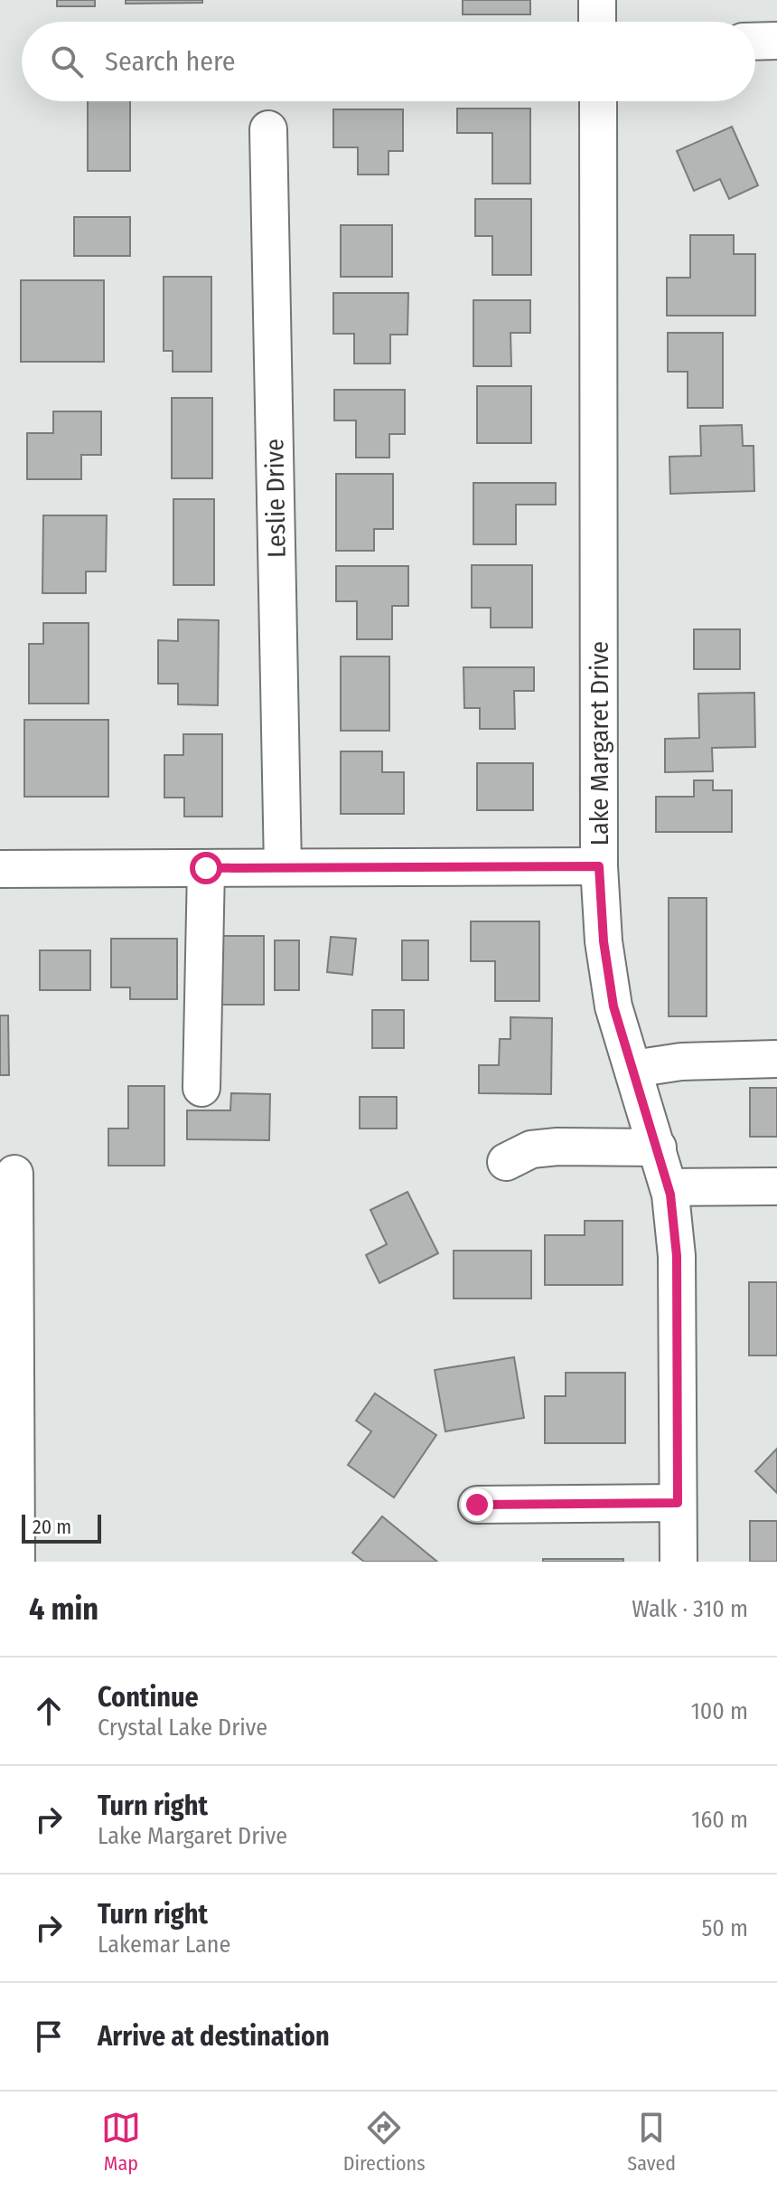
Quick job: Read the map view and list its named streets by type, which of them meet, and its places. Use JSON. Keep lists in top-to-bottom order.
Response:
{
  "streets": {
    "street": ["Leslie Drive", "Lake Margaret Drive"]
  },
  "scale_bar": "20 m",
  "page": {
    "search": "Search here",
    "scale": "20 m",
    "heading": ["4 min", "Walk · 310 m"],
    "list": [
      ["Continue", "Crystal Lake Drive", "100 m"],
      ["Turn right", "Lake Margaret Drive", "160 m"],
      ["Turn right", "Lakemar Lane", "50 m"],
      "Arrive at destination"
    ],
    "nav": ["Map", "Directions", "Saved"]
  }
}
